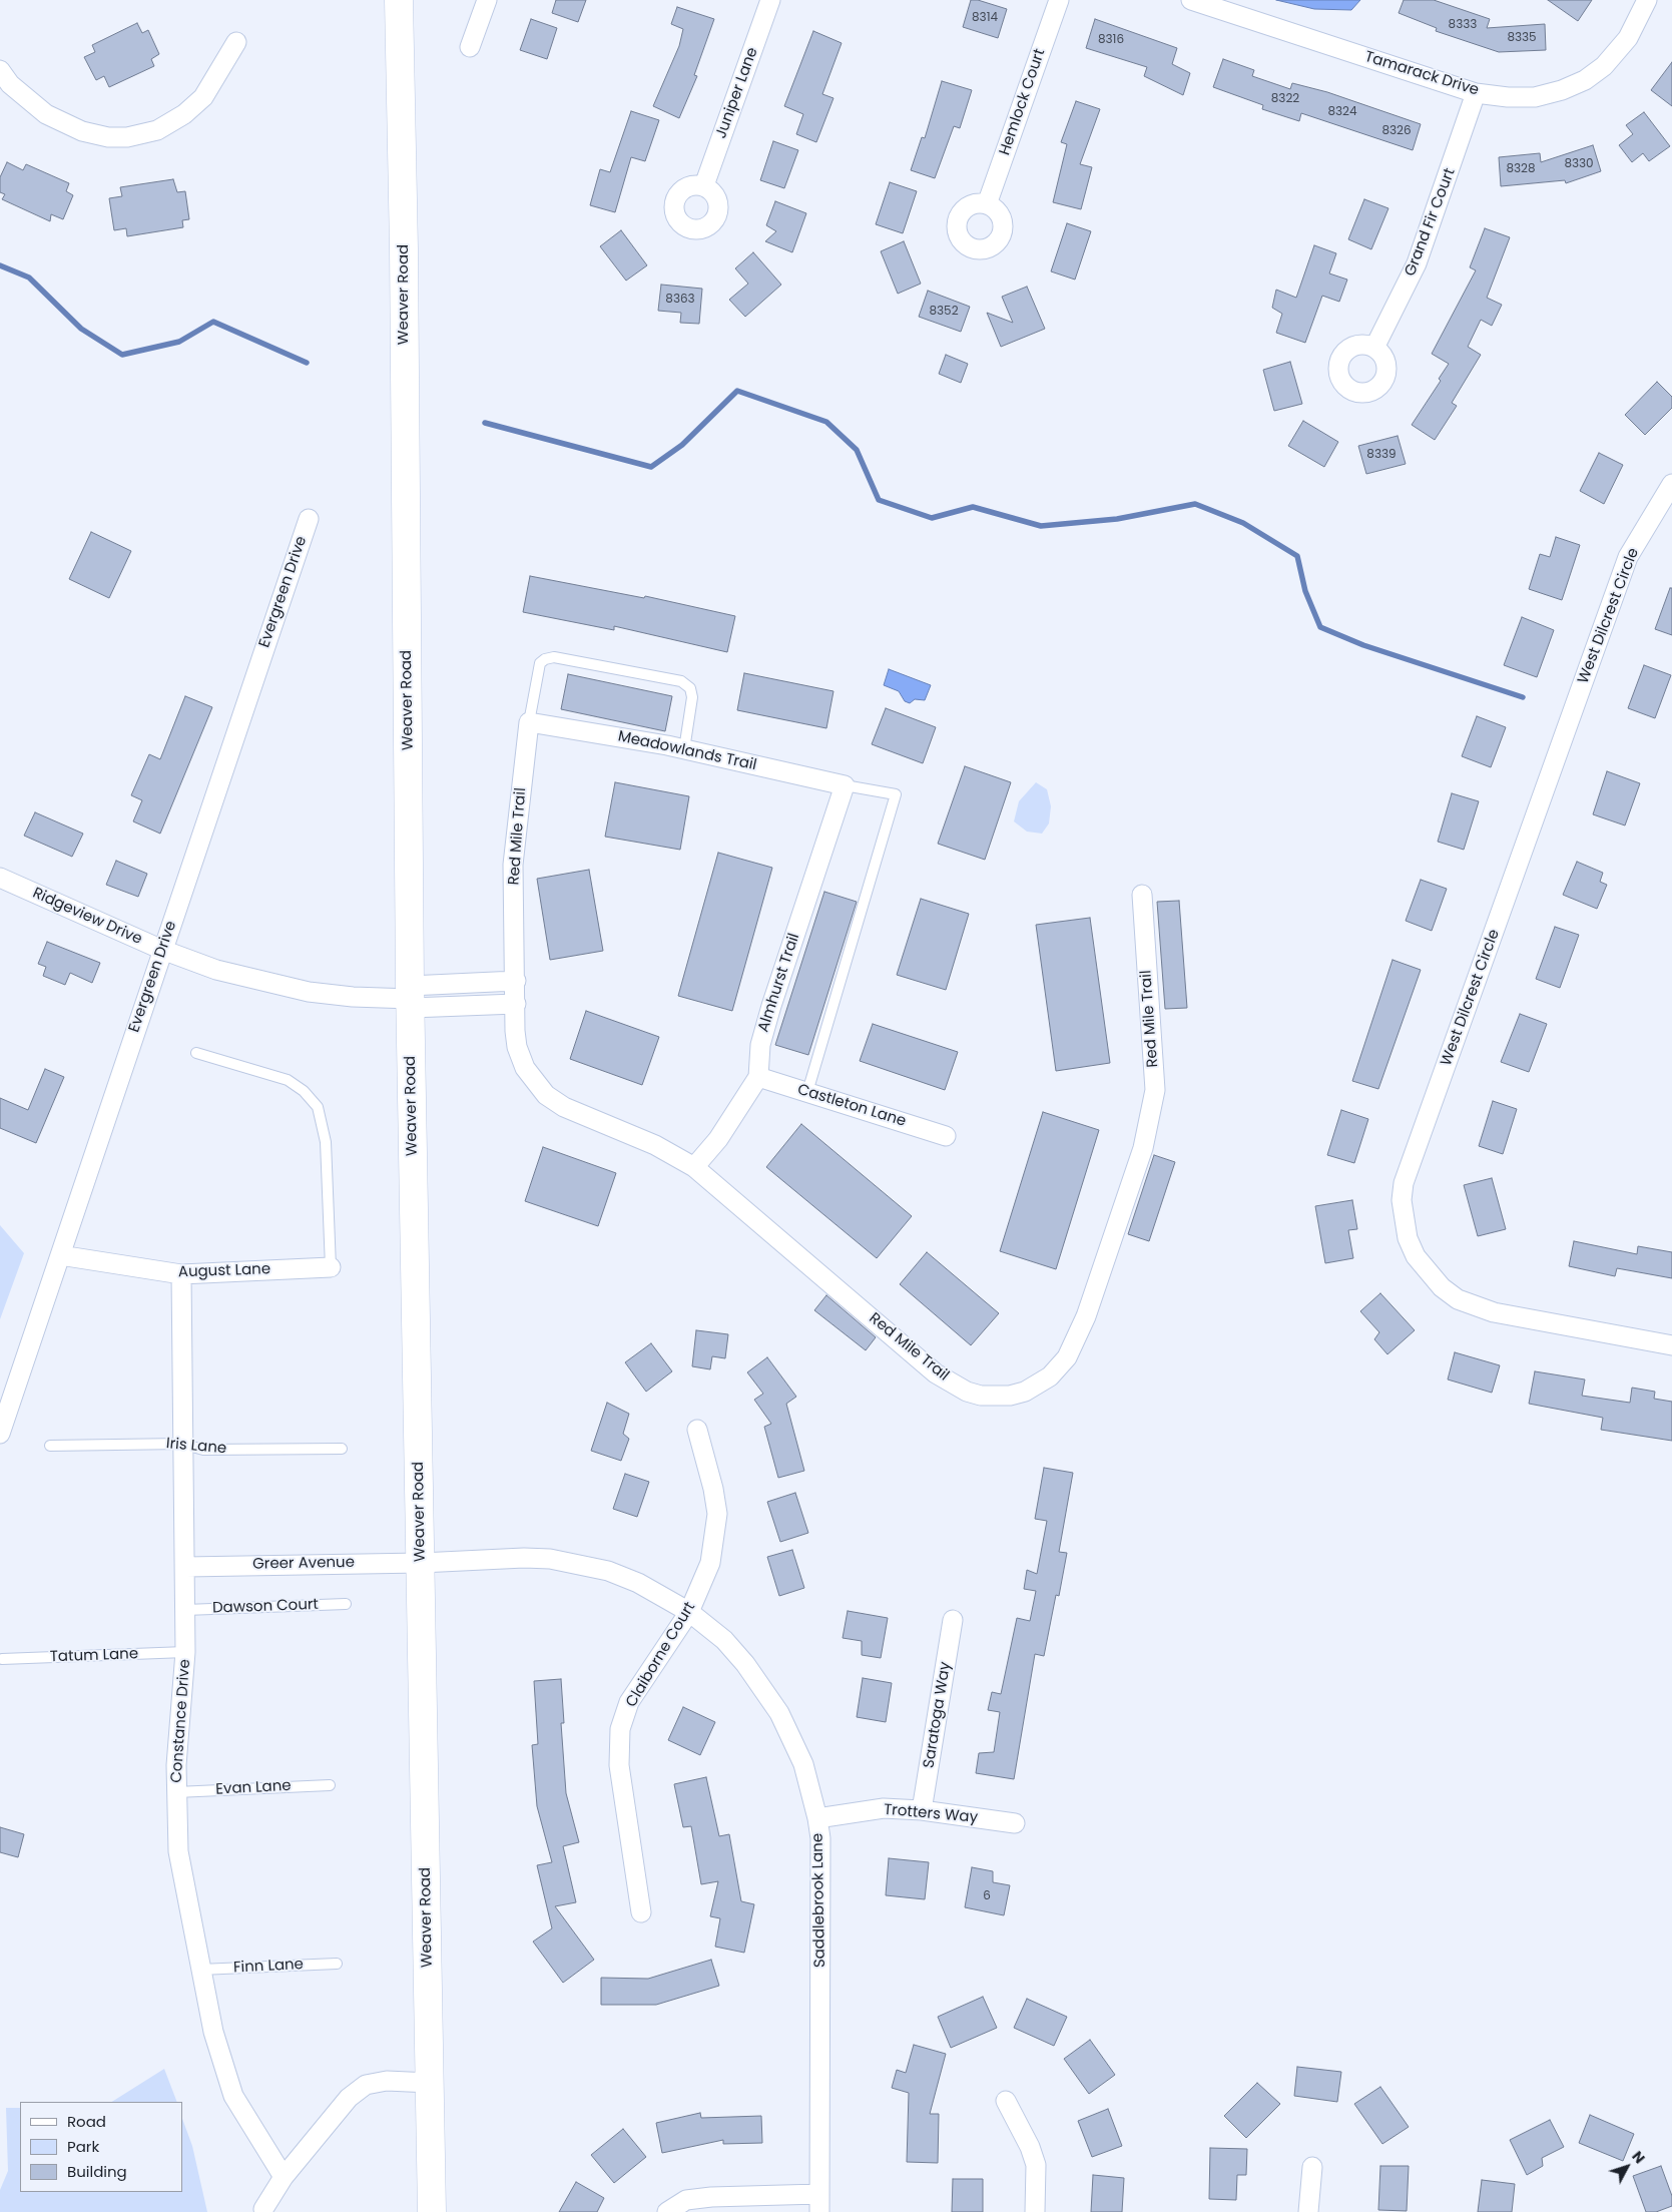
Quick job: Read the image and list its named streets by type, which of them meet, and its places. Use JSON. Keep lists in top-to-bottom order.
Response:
{
  "streets": {
    "main road": ["Weaver Road"],
    "street": [
      "Tamarack Drive",
      "Juniper Lane",
      "Hemlock Court",
      "Grand Fir Court",
      "Evergreen Drive",
      "West Dilcrest Circle",
      "Meadowlands Trail",
      "Red Mile Trail",
      "Ridgeview Drive",
      "Almhurst Trail",
      "Castleton Lane",
      "August Lane",
      "Greer Avenue",
      "Claiborne Court",
      "Saratoga Way",
      "Constance Drive",
      "Trotters Way",
      "Saddlebrook Lane"
    ],
    "lane": [
      "Iris Lane",
      "Dawson Court",
      "Tatum Lane",
      "Evan Lane",
      "Finn Lane"
    ]
  },
  "crossings": [
    ["Tamarack Drive", "Grand Fir Court"],
    ["Weaver Road", "Ridgeview Drive"],
    ["Weaver Road", "Greer Avenue"],
    ["Weaver Road", "Saddlebrook Lane"],
    ["Evergreen Drive", "Ridgeview Drive"],
    ["Evergreen Drive", "August Lane"],
    ["Meadowlands Trail", "Red Mile Trail"],
    ["Meadowlands Trail", "Almhurst Trail"],
    ["Red Mile Trail", "Almhurst Trail"],
    ["Almhurst Trail", "Castleton Lane"],
    ["August Lane", "Constance Drive"],
    ["Iris Lane", "Constance Drive"],
    ["Greer Avenue", "Constance Drive"],
    ["Greer Avenue", "Saddlebrook Lane"],
    ["Dawson Court", "Constance Drive"],
    ["Claiborne Court", "Saddlebrook Lane"],
    ["Tatum Lane", "Constance Drive"],
    ["Saratoga Way", "Trotters Way"],
    ["Constance Drive", "Evan Lane"],
    ["Constance Drive", "Finn Lane"],
    ["Trotters Way", "Saddlebrook Lane"]
  ],
  "house_numbers": [
    "8314",
    "8333",
    "8335",
    "8316",
    "8322",
    "8324",
    "8326",
    "8330",
    "8328",
    "8363",
    "8352",
    "8339",
    "6"
  ],
  "legend": ["Road", "Park", "Building"],
  "north": "top right"
}
